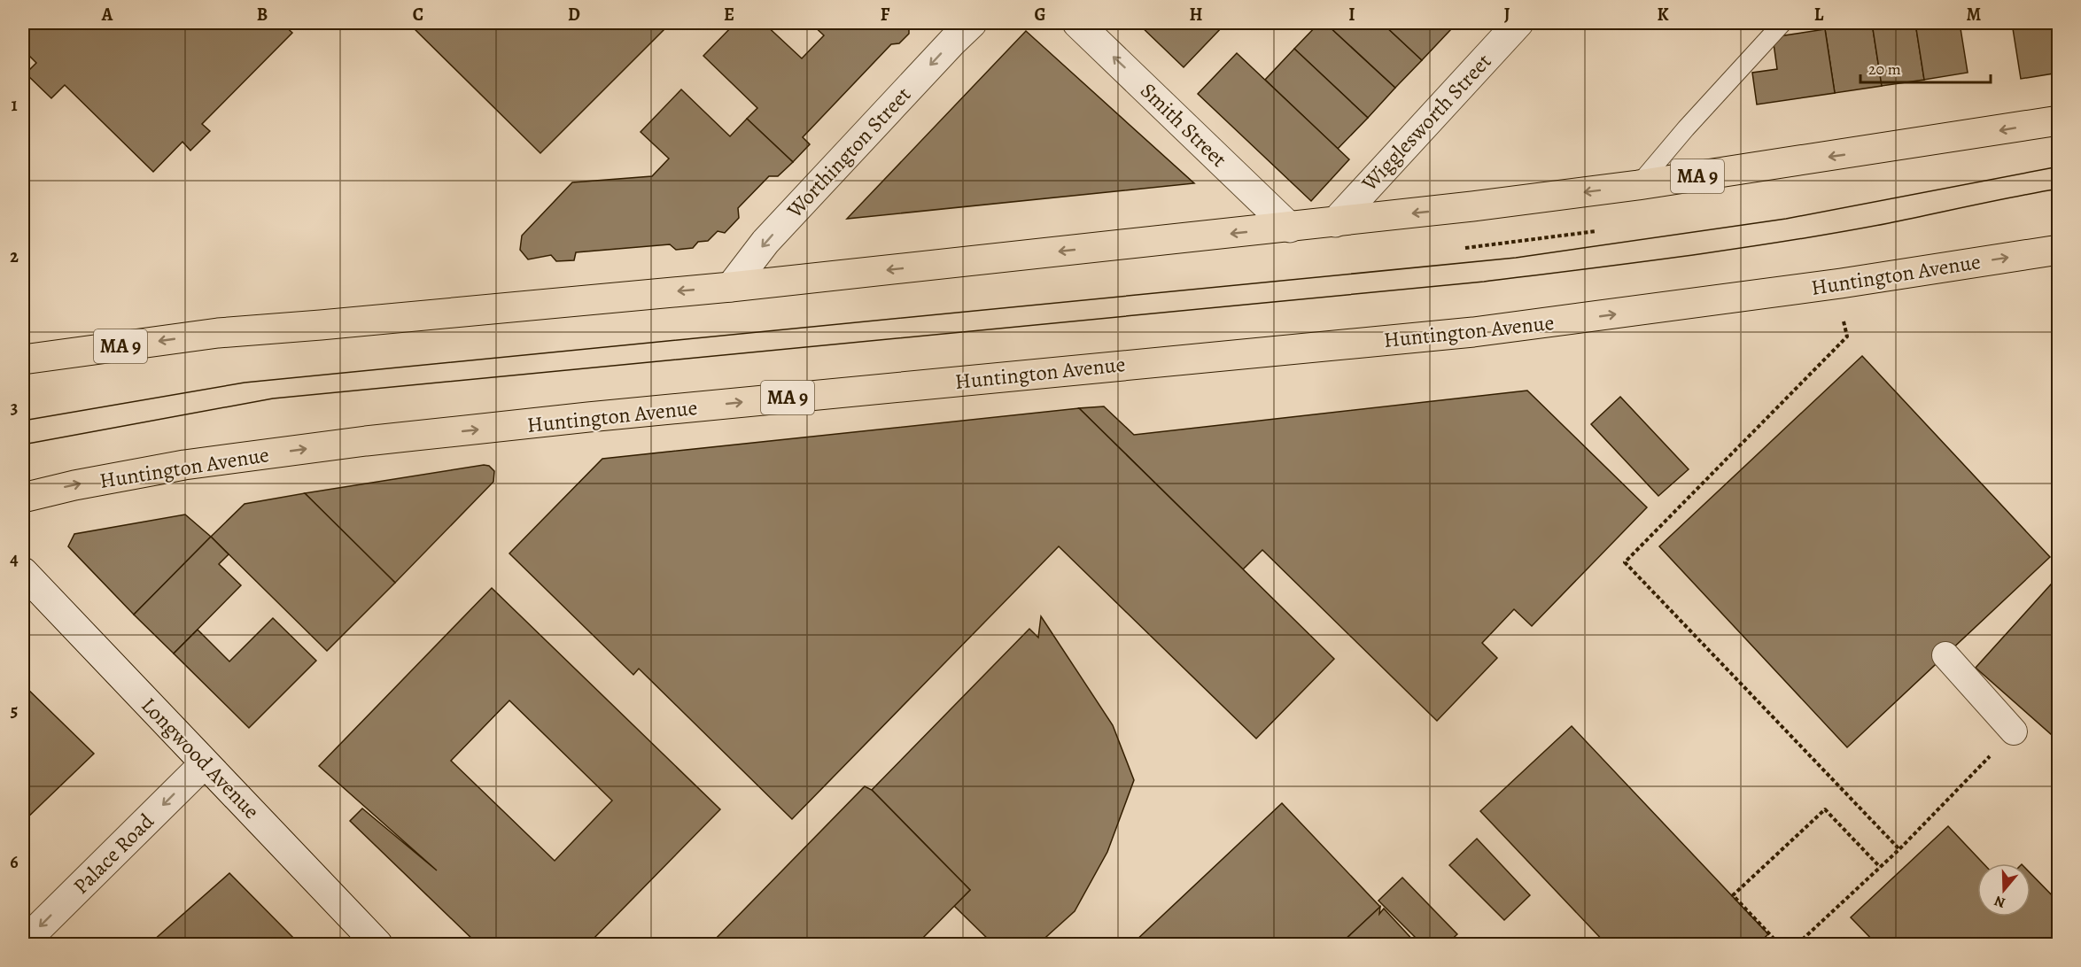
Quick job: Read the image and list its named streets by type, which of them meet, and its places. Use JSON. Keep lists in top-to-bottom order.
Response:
{
  "streets": {
    "main road": ["MA 9", "Huntington Avenue"],
    "street": [
      "Wigglesworth Street",
      "Smith Street",
      "Worthington Street",
      "Longwood Avenue",
      "Palace Road"
    ]
  },
  "crossings": [
    ["Wigglesworth Street", "MA 9"],
    ["Smith Street", "MA 9"],
    ["Worthington Street", "MA 9"],
    ["Longwood Avenue", "Palace Road"]
  ],
  "one_way": ["Smith Street", "Worthington Street", "Palace Road"],
  "scale_bar": "20 m",
  "north": "bottom",
  "grid": {
    "columns": [
      "A",
      "B",
      "C",
      "D",
      "E",
      "F",
      "G",
      "H",
      "I",
      "J",
      "K",
      "L",
      "M"
    ],
    "rows": [
      "1",
      "2",
      "3",
      "4",
      "5",
      "6"
    ]
  }
}
